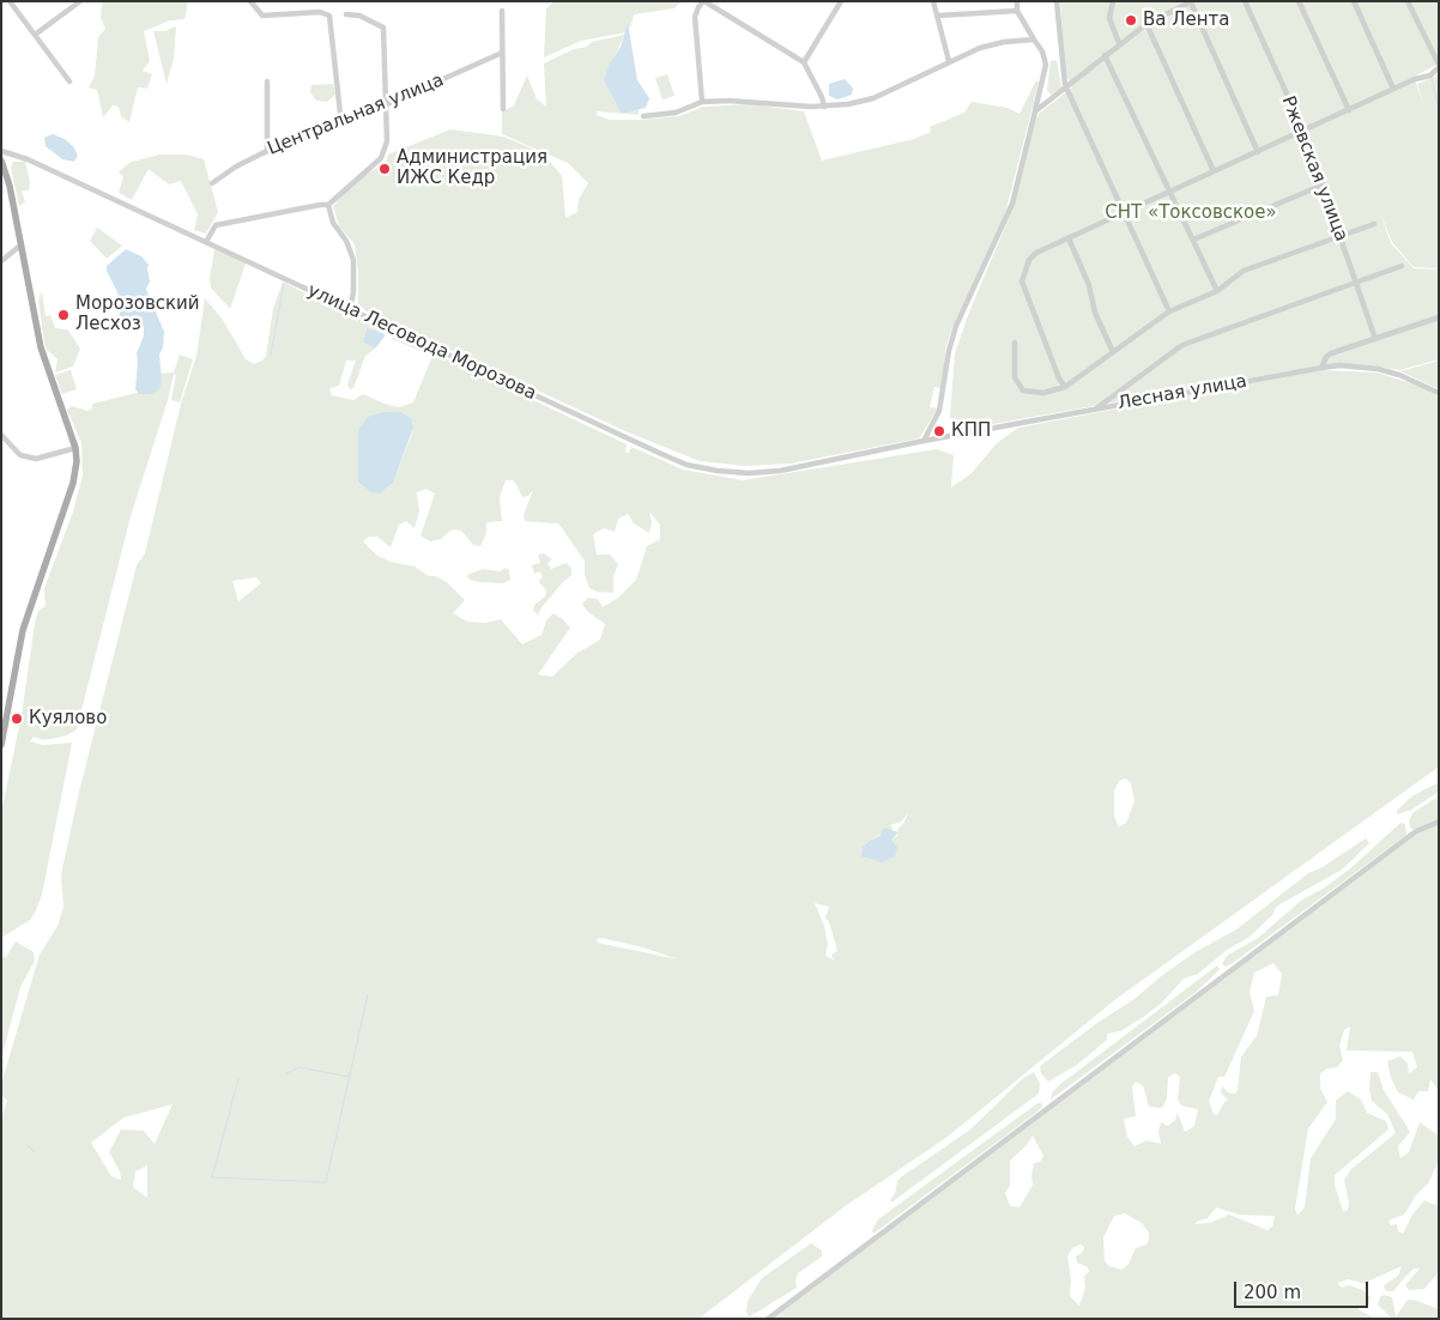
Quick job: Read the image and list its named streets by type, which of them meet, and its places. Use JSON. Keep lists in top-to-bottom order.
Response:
{
  "streets": {
    "street": [
      "Центральная улица",
      "Ржевская улица",
      "улица Лесовода Морозова",
      "Лесная улица"
    ]
  },
  "crossings": [
    ["улица Лесовода Морозова", "Лесная улица"]
  ],
  "parks": ["СНТ «Токсовское»"],
  "places": [
    "Ва Лента",
    "Администрация ИЖС Кедр",
    "Морозовский Лесхоз",
    "КПП",
    "Куялово"
  ],
  "scale_bar": "200 m"
}
